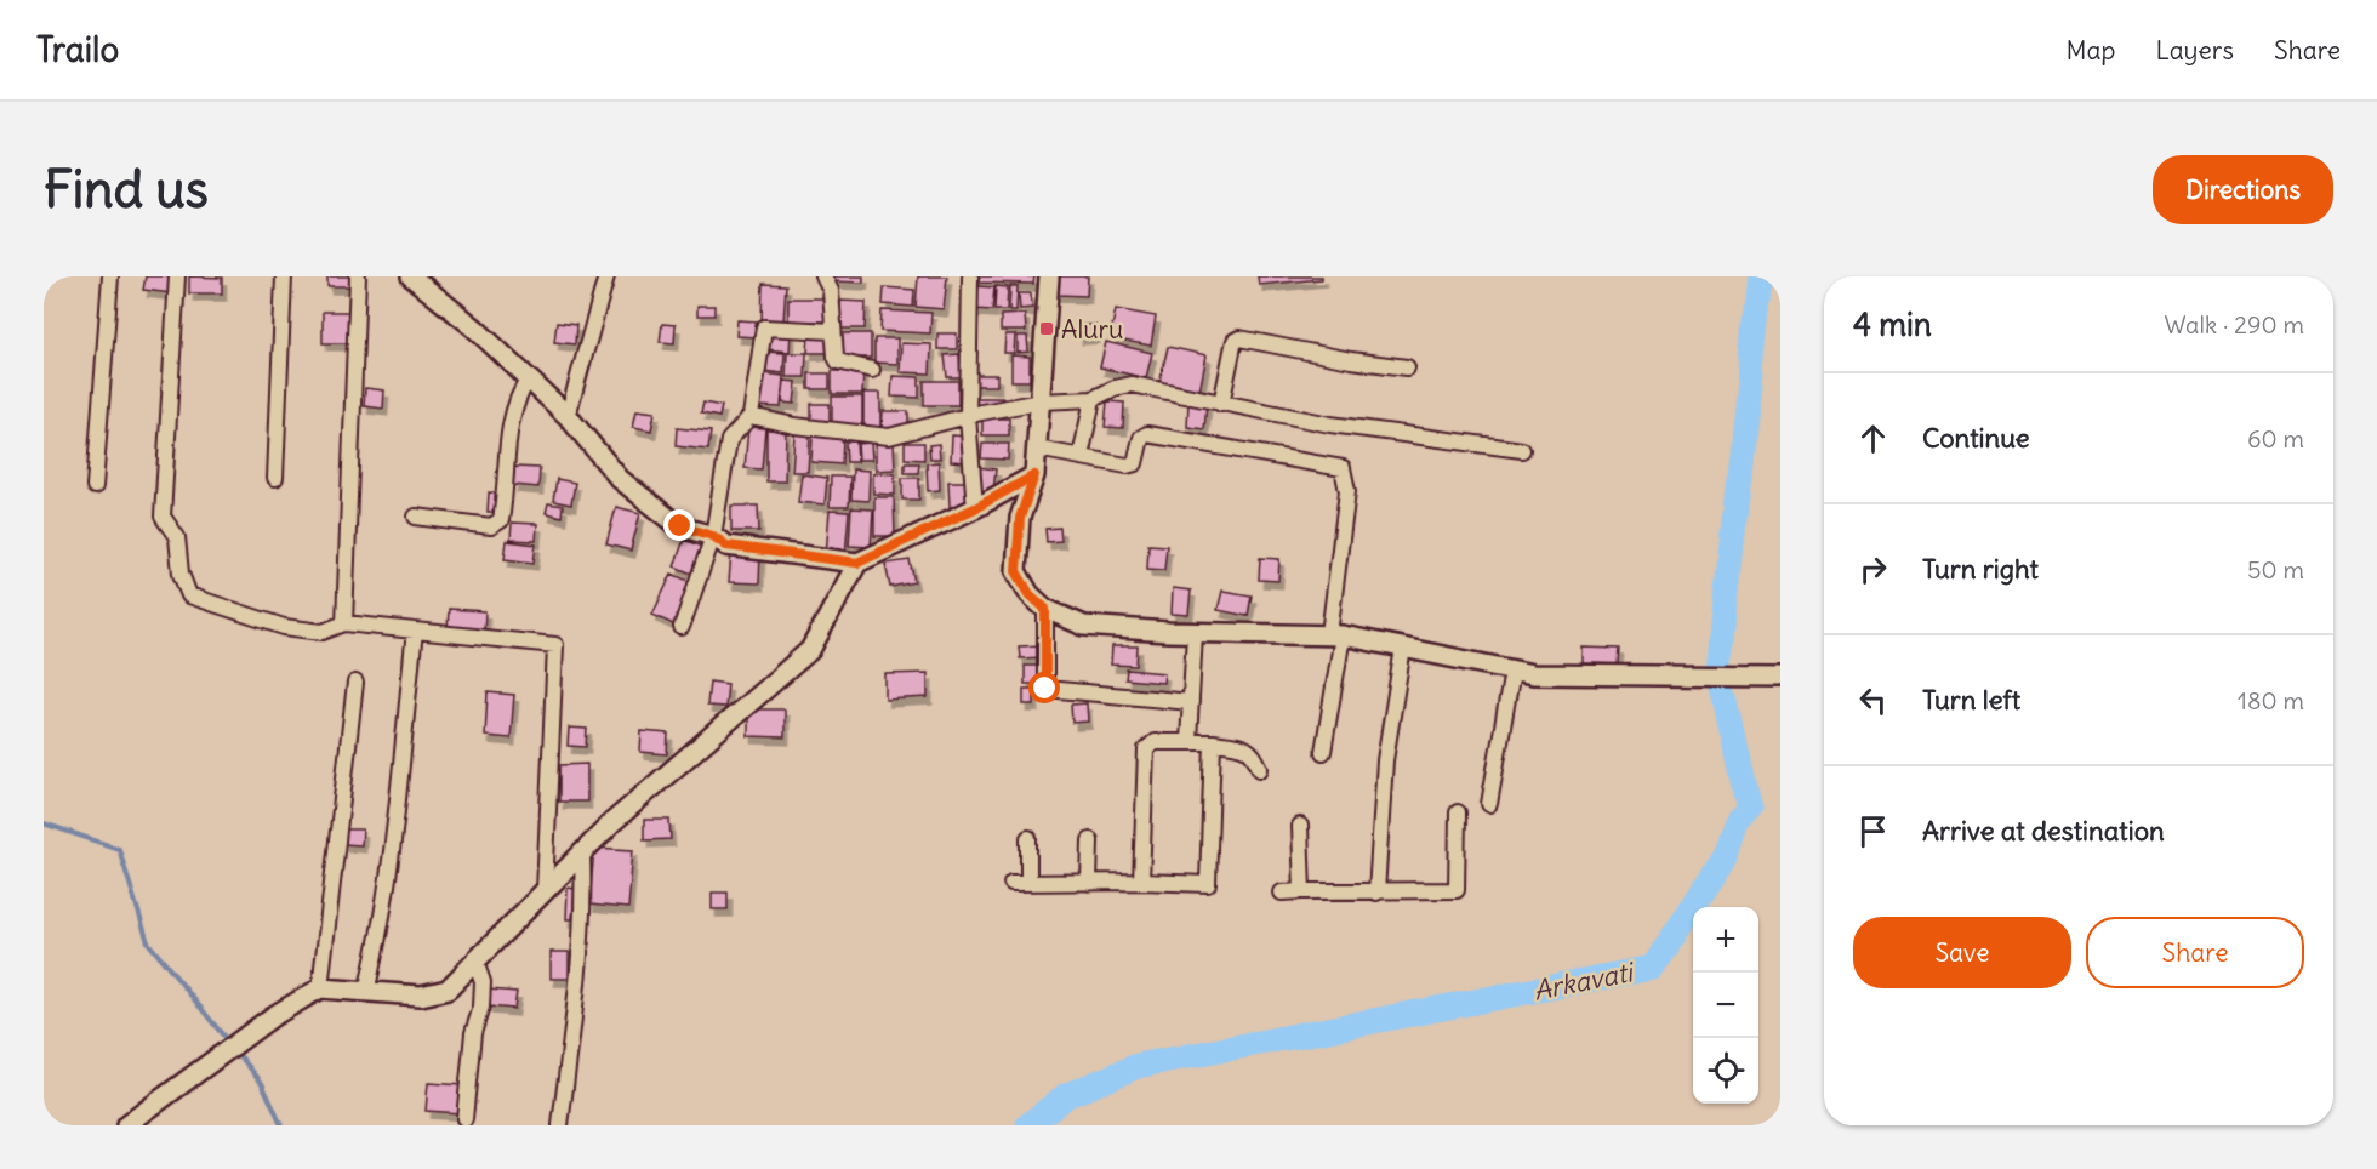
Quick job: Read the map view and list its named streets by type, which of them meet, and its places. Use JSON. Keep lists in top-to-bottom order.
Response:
{
  "water": ["Arkavati"],
  "places": {
    "transit": ["Aluru"]
  },
  "page": {
    "header": "Trailo",
    "nav": ["Map", "Layers", "Share"],
    "buttons": [
      "Directions",
      ["Save", "Share"]
    ],
    "title": "Find us",
    "heading": ["4 min", "Walk · 290 m"],
    "list": [
      ["Continue", "60 m"],
      ["Turn right", "50 m"],
      ["Turn left", "180 m"],
      "Arrive at destination"
    ],
    "map_buttons": ["+", "−"]
  }
}
